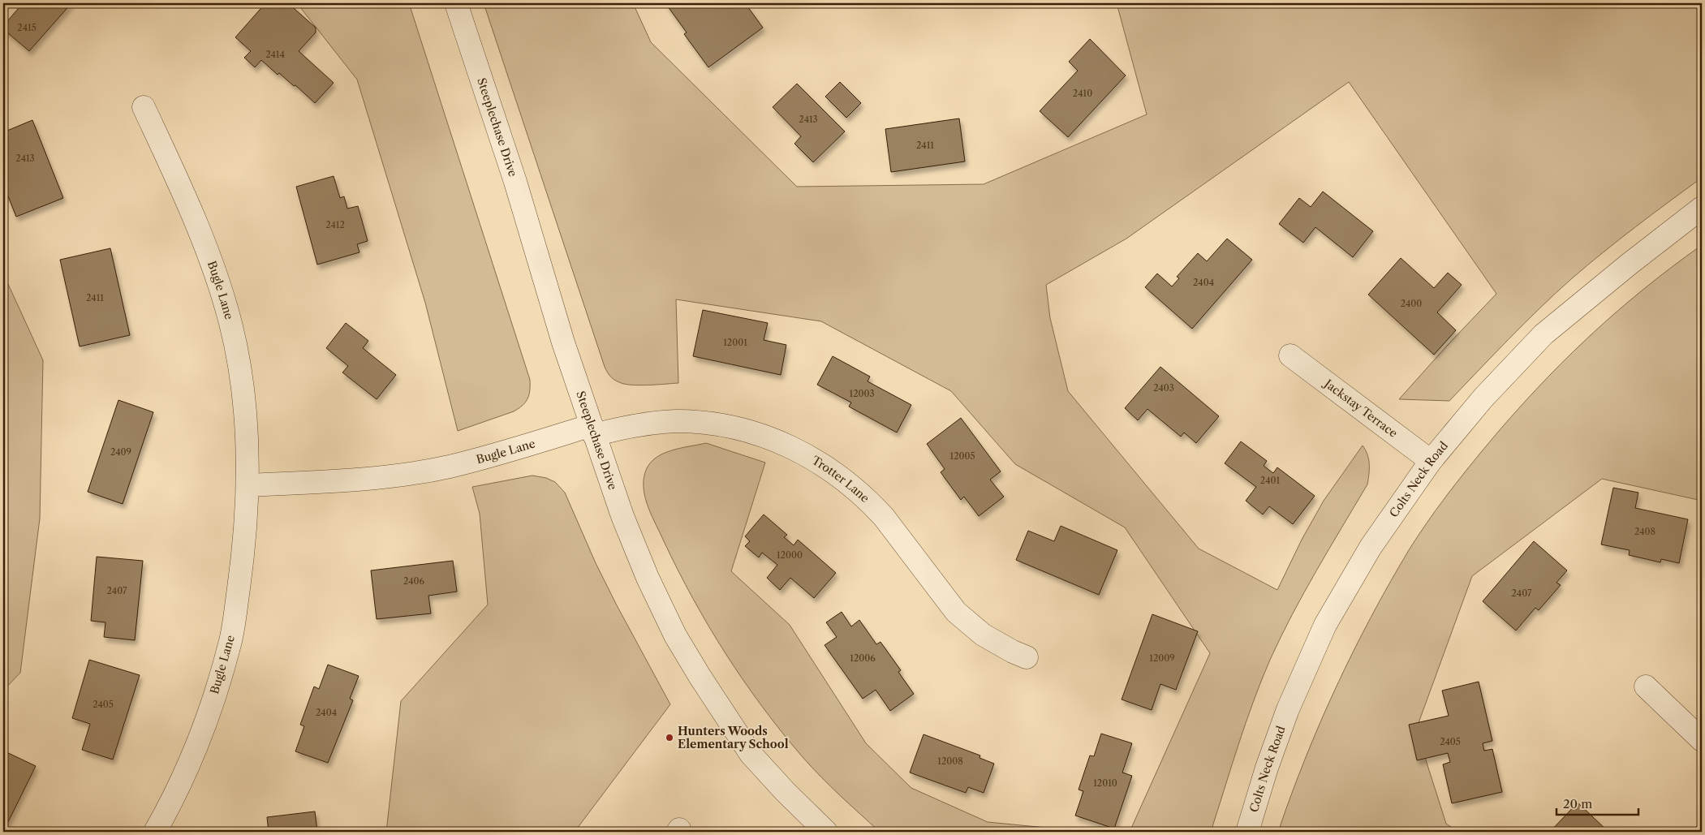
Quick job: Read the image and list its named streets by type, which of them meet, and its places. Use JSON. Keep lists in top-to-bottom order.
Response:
{
  "streets": {
    "street": [
      "Steeplechase Drive",
      "Bugle Lane",
      "Jackstay Terrace",
      "Trotter Lane",
      "Colts Neck Road"
    ]
  },
  "crossings": [
    ["Steeplechase Drive", "Bugle Lane"],
    ["Steeplechase Drive", "Trotter Lane"],
    ["Bugle Lane", "Trotter Lane"],
    ["Jackstay Terrace", "Colts Neck Road"]
  ],
  "places": ["Hunters Woods Elementary School"],
  "house_numbers": [
    "2415",
    "2414",
    "2410",
    "2413",
    "2411",
    "2413",
    "2412",
    "2404",
    "2411",
    "2400",
    "12001",
    "2403",
    "12003",
    "2409",
    "12005",
    "2401",
    "2408",
    "12000",
    "2406",
    "2407",
    "2407",
    "12006",
    "12009",
    "2405",
    "2404",
    "2405",
    "12008",
    "12010"
  ],
  "scale_bar": "20 m"
}
